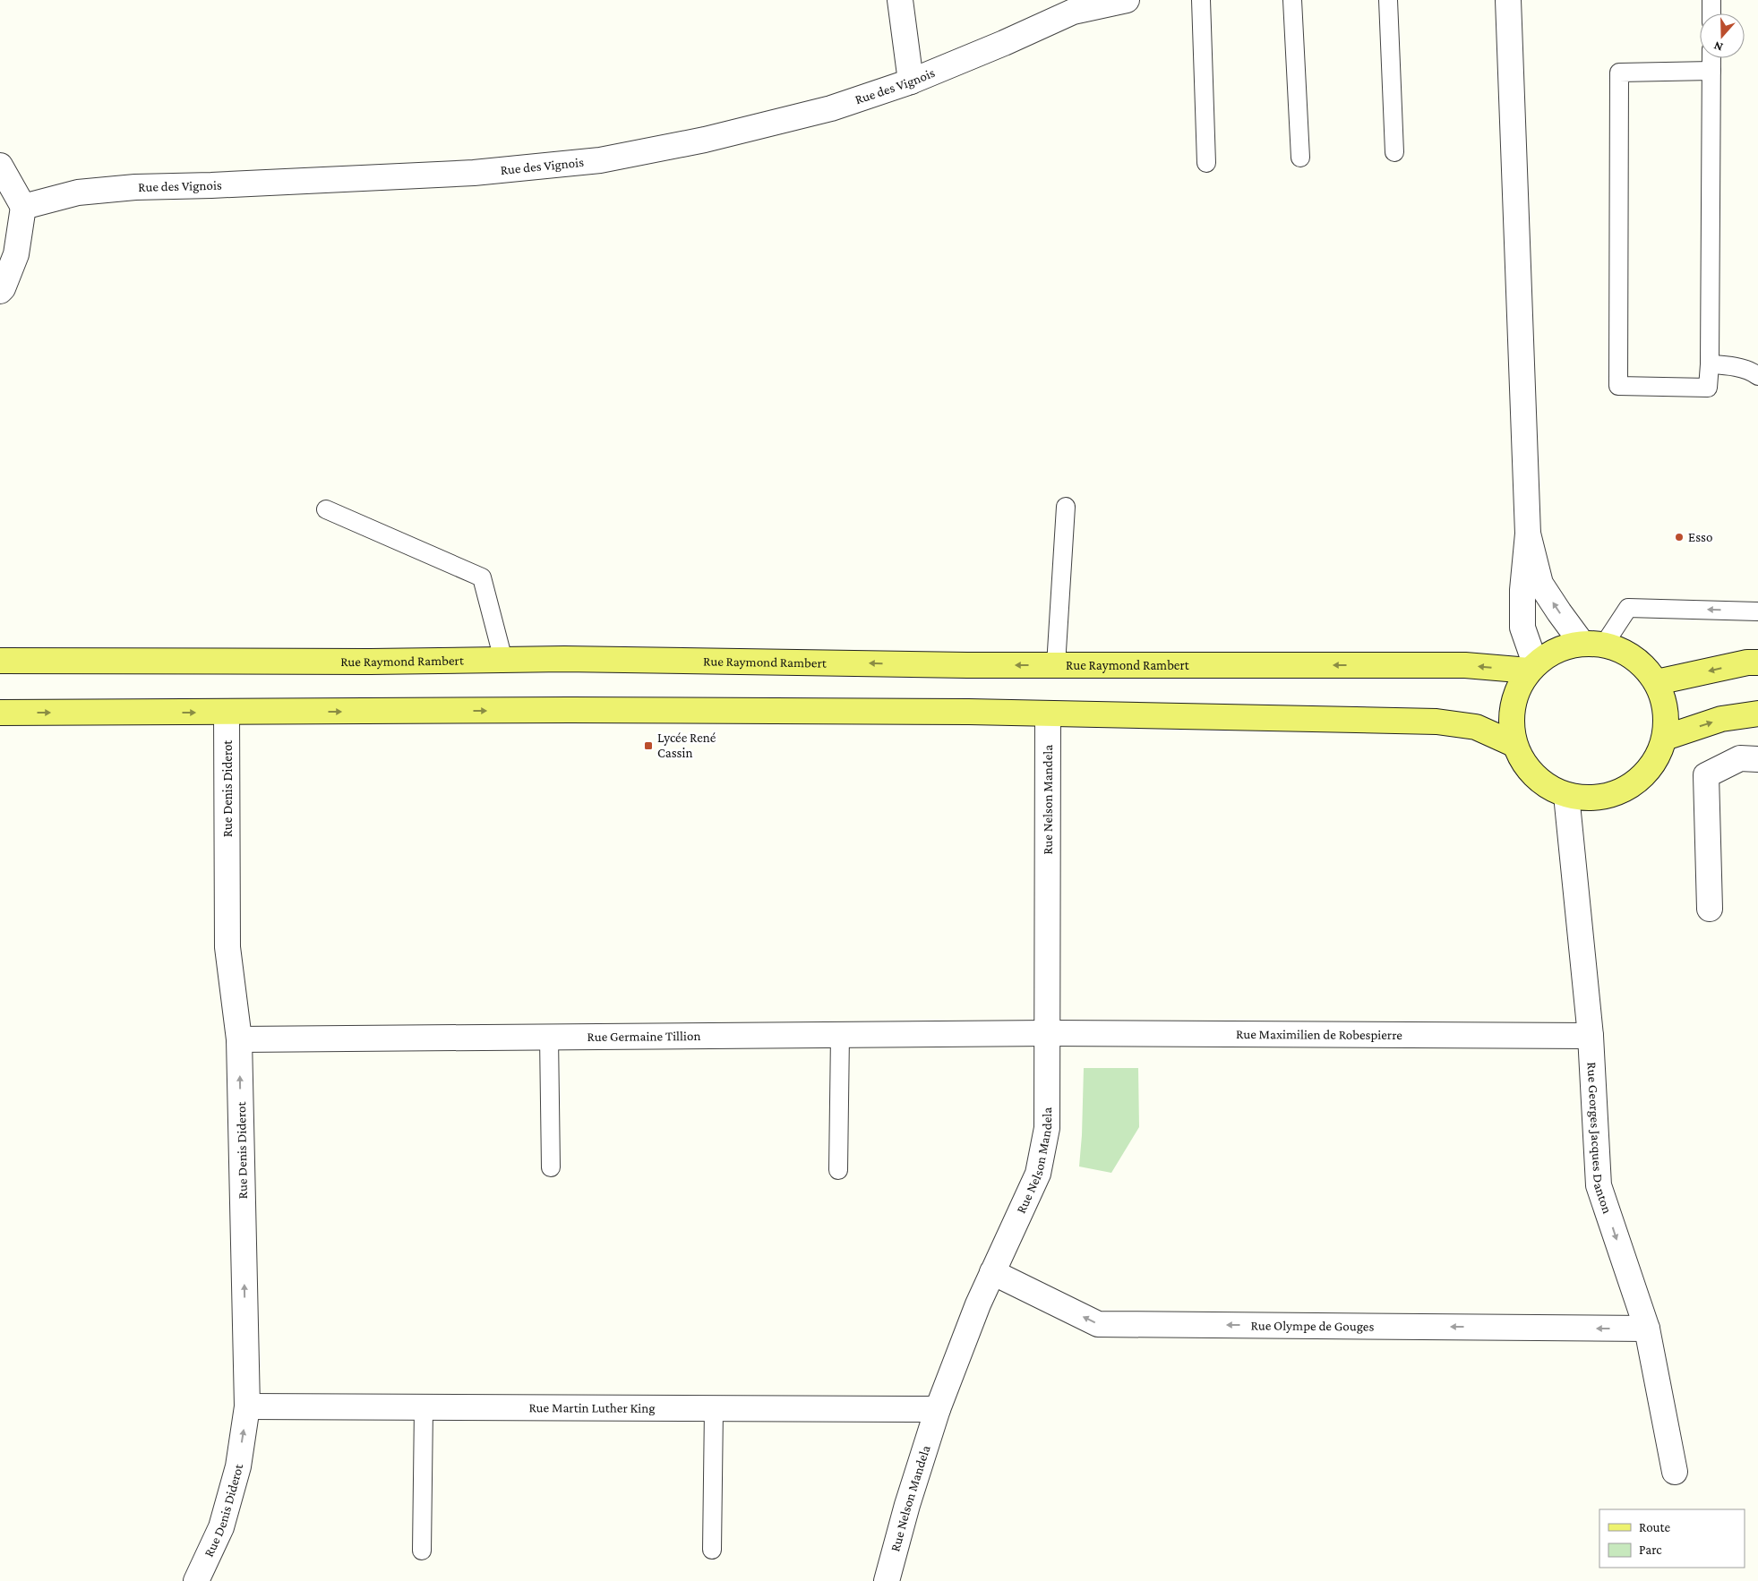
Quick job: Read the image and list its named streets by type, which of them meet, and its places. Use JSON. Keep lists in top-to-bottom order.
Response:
{
  "streets": {
    "main road": ["Rue Raymond Rambert"],
    "street": [
      "Rue des Vignois",
      "Rue Denis Diderot",
      "Rue Nelson Mandela",
      "Rue Maximilien de Robespierre",
      "Rue Germaine Tillion",
      "Rue Georges Jacques Danton",
      "Rue Olympe de Gouges",
      "Rue Martin Luther King"
    ]
  },
  "crossings": [
    ["Rue Raymond Rambert", "Rue Georges Jacques Danton"],
    ["Rue Denis Diderot", "Rue Germaine Tillion"],
    ["Rue Denis Diderot", "Rue Martin Luther King"],
    ["Rue Nelson Mandela", "Rue Maximilien de Robespierre"],
    ["Rue Nelson Mandela", "Rue Germaine Tillion"],
    ["Rue Nelson Mandela", "Rue Olympe de Gouges"],
    ["Rue Nelson Mandela", "Rue Martin Luther King"],
    ["Rue Maximilien de Robespierre", "Rue Germaine Tillion"],
    ["Rue Maximilien de Robespierre", "Rue Georges Jacques Danton"],
    ["Rue Georges Jacques Danton", "Rue Olympe de Gouges"]
  ],
  "one_way": ["Rue Denis Diderot", "Rue Georges Jacques Danton", "Rue Olympe de Gouges"],
  "places": {
    "other": ["Esso"],
    "transit": ["Lycée René Cassin"]
  },
  "legend": ["Route", "Parc"],
  "north": "bottom"
}
